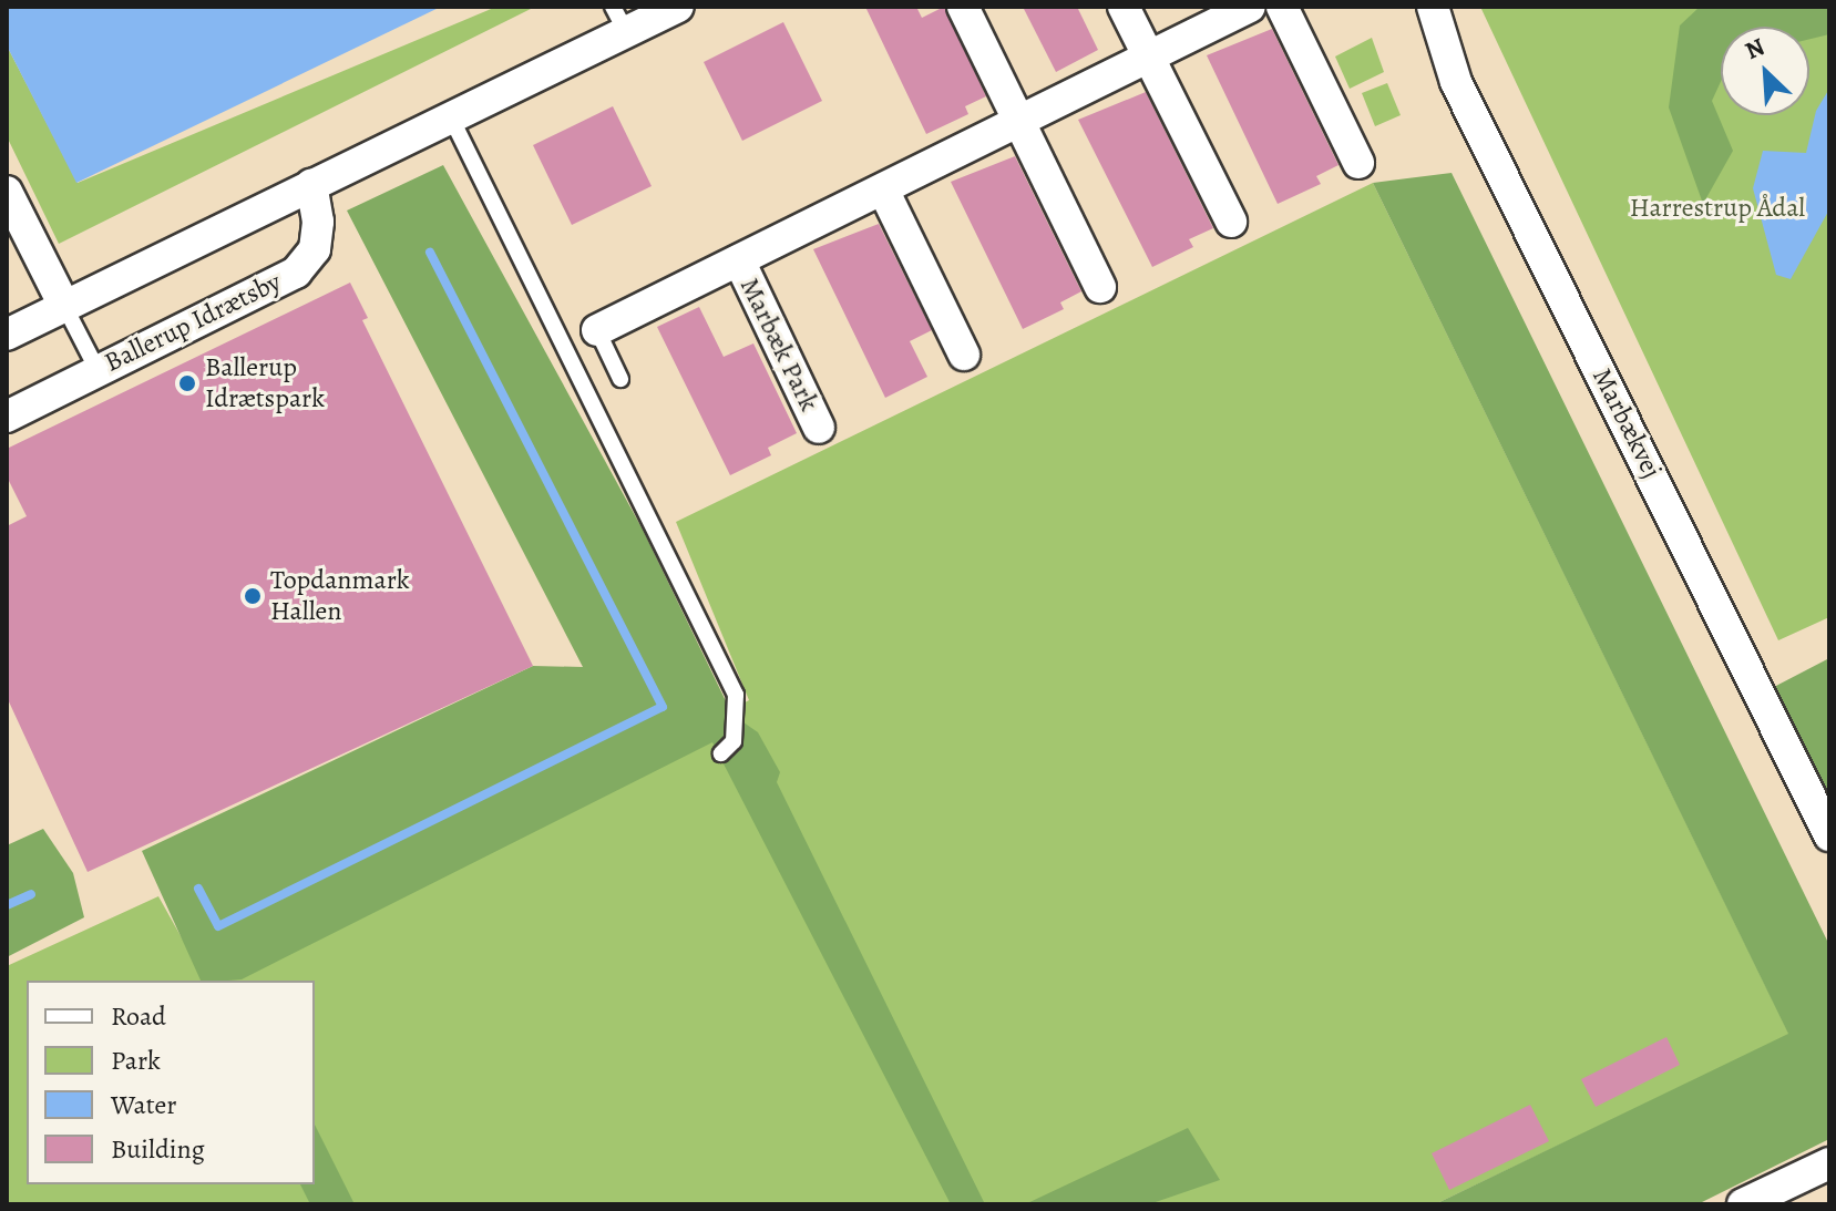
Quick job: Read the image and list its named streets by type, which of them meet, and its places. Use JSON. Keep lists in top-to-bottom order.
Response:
{
  "streets": {
    "street": ["Ballerup Idrætsby", "Marbæk Park", "Marbækvej"]
  },
  "parks": ["Harrestrup Ådal"],
  "places": ["Ballerup Idrætspark", "Topdanmark Hallen"],
  "legend": [
    "Road",
    "Park",
    "Water",
    "Building"
  ],
  "north": "top left"
}
